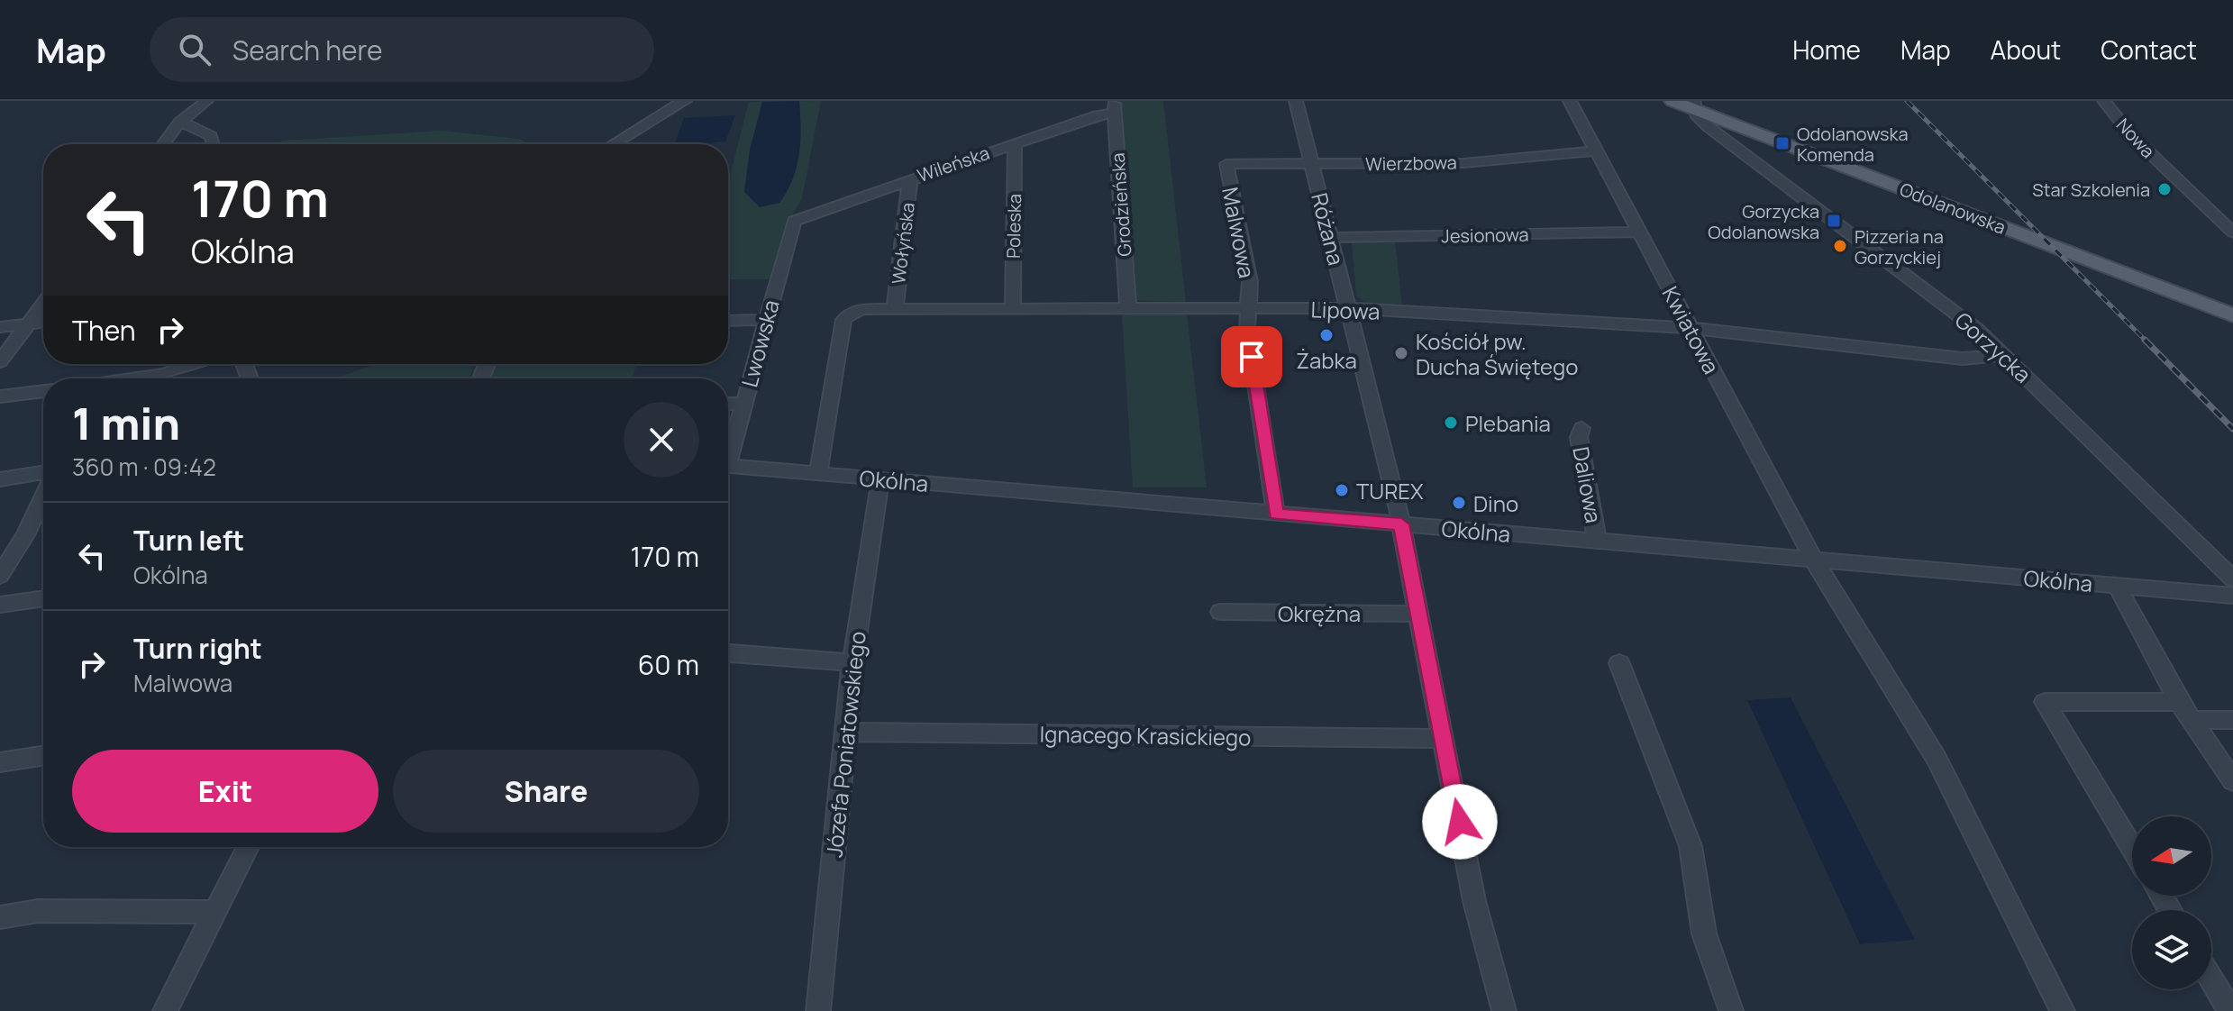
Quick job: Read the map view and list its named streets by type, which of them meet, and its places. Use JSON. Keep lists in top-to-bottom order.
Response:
{
  "streets": {
    "main road": ["Odolanowska"],
    "street": [
      "Nowa",
      "Wierzbowa",
      "Wileńska",
      "Grodzieńska",
      "Poleska",
      "Różana",
      "Malwowa",
      "Jesionowa",
      "Wołyńska",
      "Lipowa",
      "Kwiatowa",
      "Lwowska",
      "Gorzycka",
      "Okólna",
      "Daliowa",
      "Okrężna",
      "Ignacego Krasickiego",
      "Józefa Poniatowskiego"
    ]
  },
  "crossings": [
    ["Wierzbowa", "Różana"],
    ["Wierzbowa", "Malwowa"],
    ["Wierzbowa", "Kwiatowa"],
    ["Wileńska", "Grodzieńska"],
    ["Wileńska", "Poleska"],
    ["Wileńska", "Wołyńska"],
    ["Wileńska", "Lwowska"],
    ["Grodzieńska", "Lipowa"],
    ["Odolanowska", "Gorzycka"],
    ["Poleska", "Lipowa"],
    ["Różana", "Jesionowa"],
    ["Różana", "Lipowa"],
    ["Różana", "Okólna"],
    ["Różana", "Okrężna"],
    ["Różana", "Ignacego Krasickiego"],
    ["Malwowa", "Lipowa"],
    ["Malwowa", "Okólna"],
    ["Jesionowa", "Kwiatowa"],
    ["Wołyńska", "Lipowa"],
    ["Lipowa", "Kwiatowa"],
    ["Lipowa", "Gorzycka"],
    ["Lipowa", "Okólna"],
    ["Kwiatowa", "Okólna"],
    ["Okólna", "Daliowa"],
    ["Okólna", "Józefa Poniatowskiego"],
    ["Ignacego Krasickiego", "Józefa Poniatowskiego"]
  ],
  "places": {
    "transit": ["Odolanowska Komenda", "Gorzycka Odolanowska"],
    "other": [
      "Star Szkolenia",
      "Pizzeria na Gorzyckiej",
      "Żabka",
      "Kościół pw. Ducha Świętego",
      "Plebania",
      "TUREX",
      "Dino"
    ]
  },
  "north": "left",
  "page": {
    "header": "Map",
    "search": "Search here",
    "nav": [
      "Home",
      "Map",
      "About",
      "Contact"
    ],
    "turn": ["170 m", "Okólna"],
    "then": "Then",
    "heading": ["1 min", "360 m · 09:42"],
    "list": [
      {
        "name": "Turn left",
        "note": "Okólna",
        "value": "170 m"
      },
      {
        "name": "Turn right",
        "note": "Malwowa",
        "value": "60 m"
      }
    ],
    "buttons": ["Exit", "Share"]
  }
}
